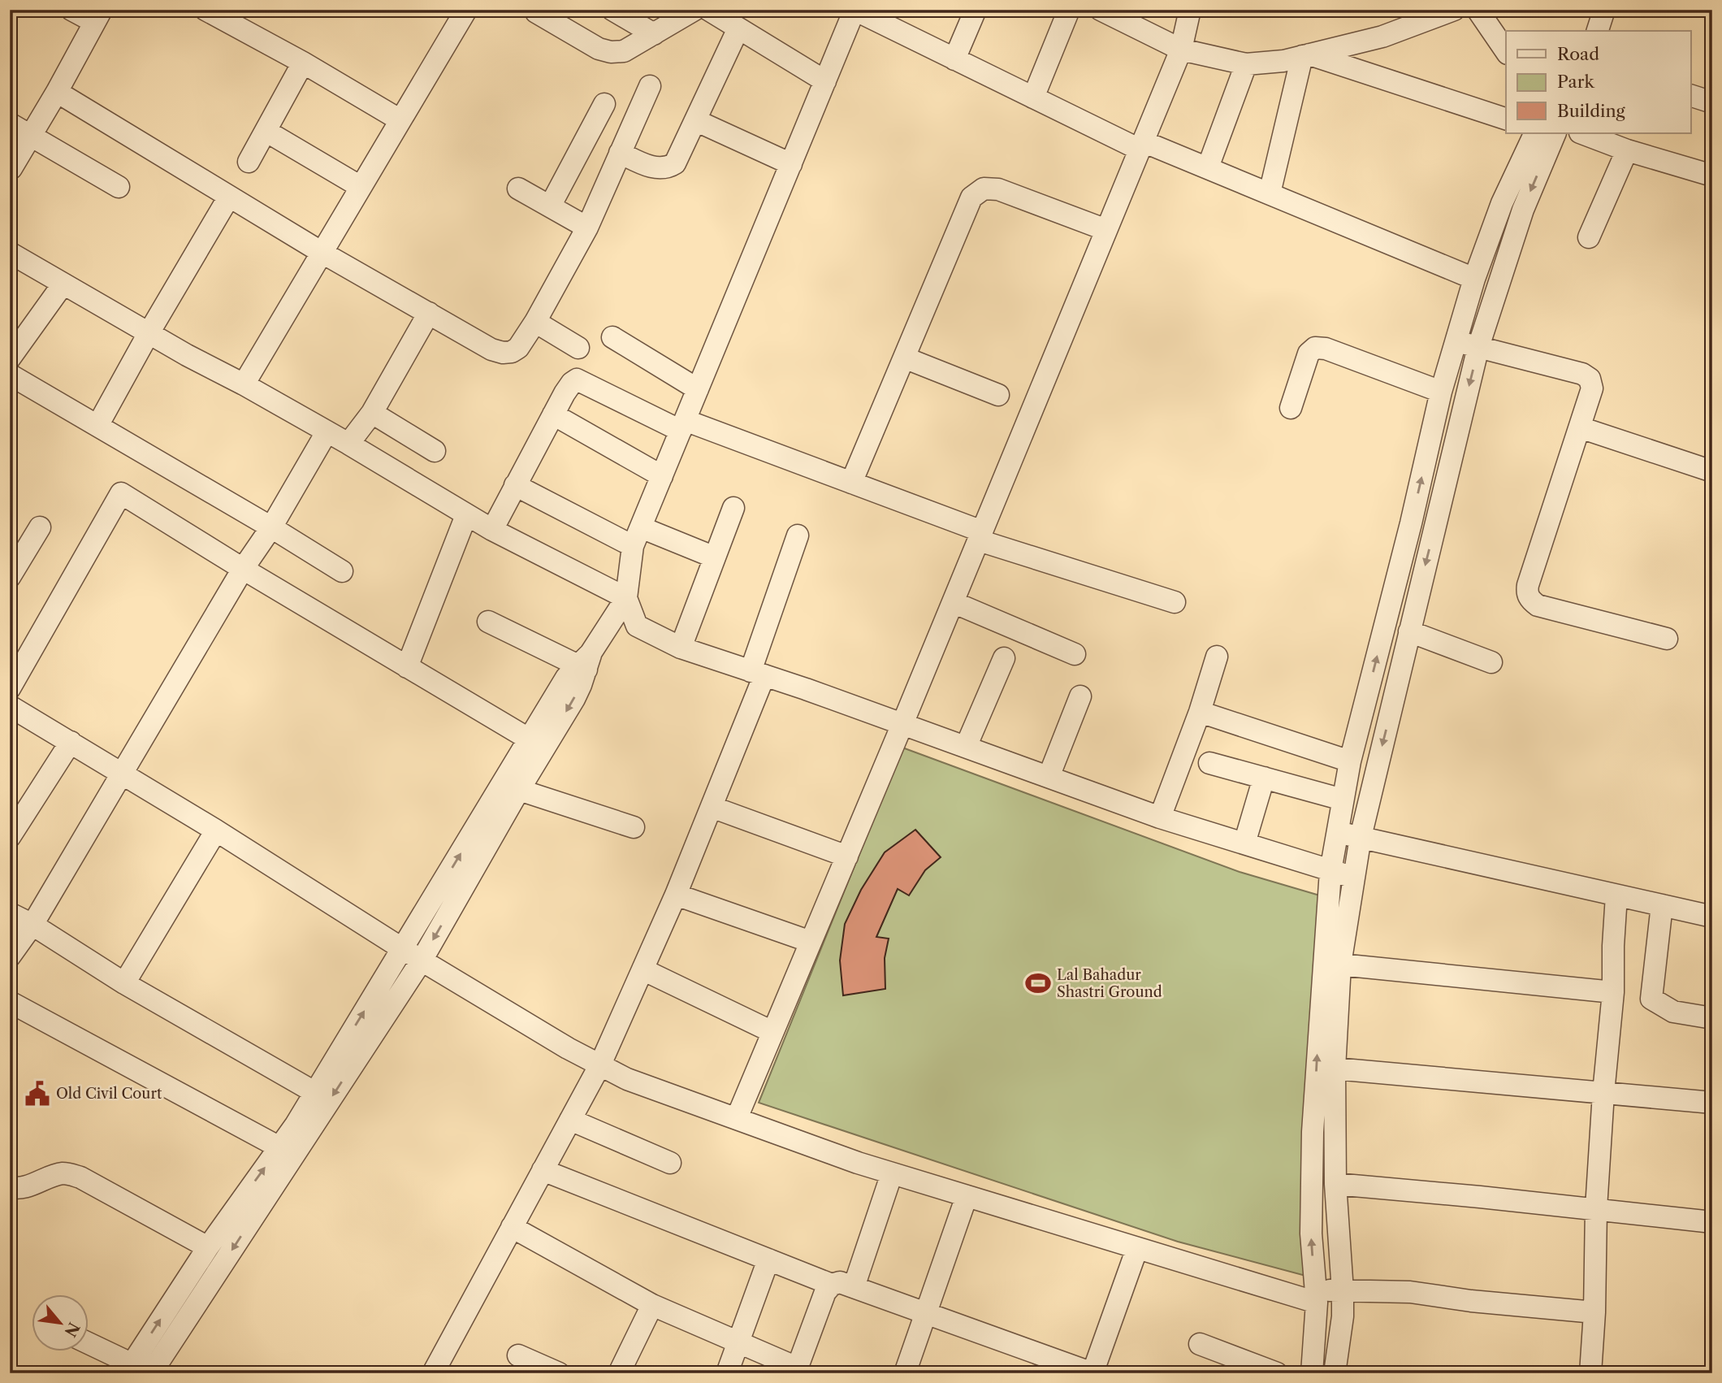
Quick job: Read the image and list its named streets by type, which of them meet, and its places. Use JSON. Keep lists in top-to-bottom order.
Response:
{
  "places": {
    "sports": ["Lal Bahadur Shastri Ground"],
    "public building": ["Old Civil Court"]
  },
  "legend": ["Road", "Park", "Building"],
  "north": "bottom right"
}
